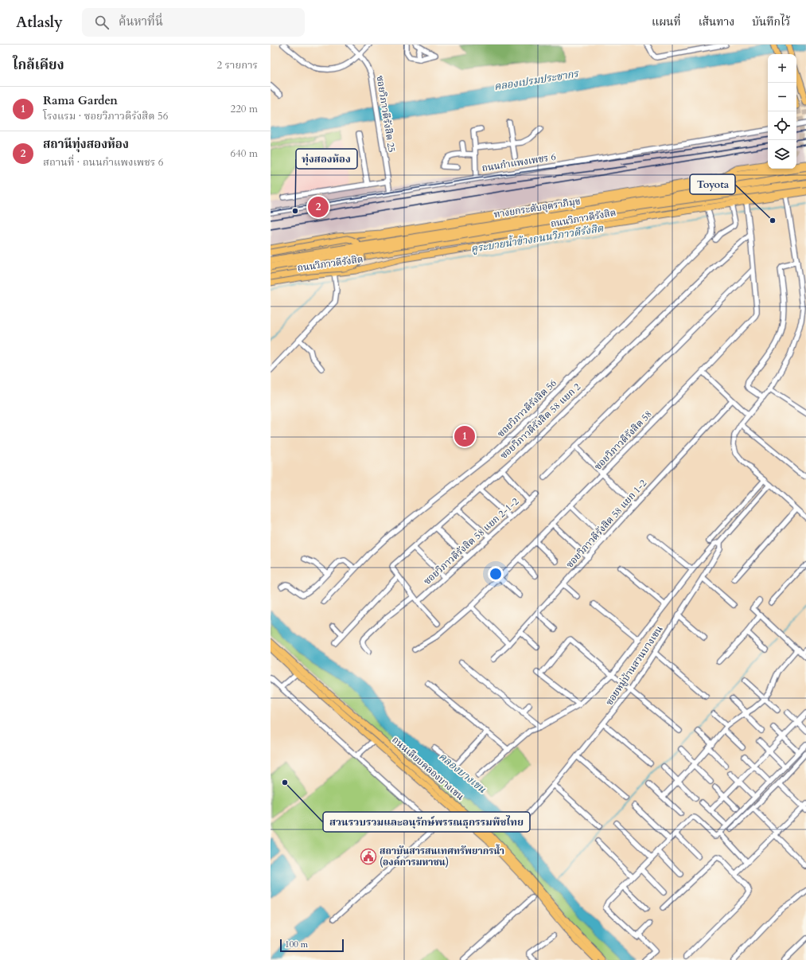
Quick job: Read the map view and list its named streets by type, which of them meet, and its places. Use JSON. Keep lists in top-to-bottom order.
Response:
{
  "streets": {
    "highway": ["ทางยกระดับอุตราภิมุข", "ถนนวิภาวดีรังสิต"],
    "main road": ["ถนนเลียบคลองบางเขน"],
    "street": [
      "ซอยวิภาวดีรังสิต 25",
      "ถนนกำแพงเพชร 6",
      "ซอยวิภาวดีรังสิต 56",
      "ซอยวิภาวดีรังสิต 58 แยก 2",
      "ซอยวิภาวดีรังสิต 58",
      "ซอยวิภาวดีรังสิต 58 แยก 1-2",
      "ซอยวิภาวดีรังสิต 58 แยก 2-1-2",
      "ซอยหมู่บ้านสวนบางเขน"
    ]
  },
  "crossings": [
    ["ซอยวิภาวดีรังสิต 25", "ถนนกำแพงเพชร 6"],
    ["ถนนวิภาวดีรังสิต", "ซอยวิภาวดีรังสิต 56"],
    ["ถนนวิภาวดีรังสิต", "ซอยวิภาวดีรังสิต 58"],
    ["ซอยวิภาวดีรังสิต 58 แยก 2", "ซอยวิภาวดีรังสิต 58"],
    ["ซอยวิภาวดีรังสิต 58 แยก 2", "ซอยวิภาวดีรังสิต 58 แยก 2-1-2"]
  ],
  "water": ["คลองเปรมประชากร", "คูระบายน้ำข้างถนนวิภาวดีรังสิต", "คลองบางเขน"],
  "places": {
    "other": ["ทุ่งสองห้อง", "Toyota", "สวนรวบรวมและอนุรักษ์พรรณธุกรรมพืชไทย"],
    "public building": ["สถาบันสารสนเทศทรัพยากรน้ำ (องค์การมหาชน)"]
  },
  "scale_bar": "100 m",
  "page": {
    "header": "Atlasly",
    "search": "ค้นหาที่นี่",
    "nav": ["แผนที่", "เส้นทาง", "บันทึกไว้"],
    "heading": ["ใกล้เคียง", "2 รายการ"],
    "map_buttons": ["+", "−"],
    "list": [
      {
        "mark": "1",
        "name": "Rama Garden",
        "note": "โรงแรม · ซอยวิภาวดีรังสิต 56",
        "value": "220 m"
      },
      {
        "mark": "2",
        "name": "สถานีทุ่งสองห้อง",
        "note": "สถานที่ · ถนนกำแพงเพชร 6",
        "value": "640 m"
      }
    ],
    "pins": ["2", "1"],
    "scale": "100 m"
  }
}
